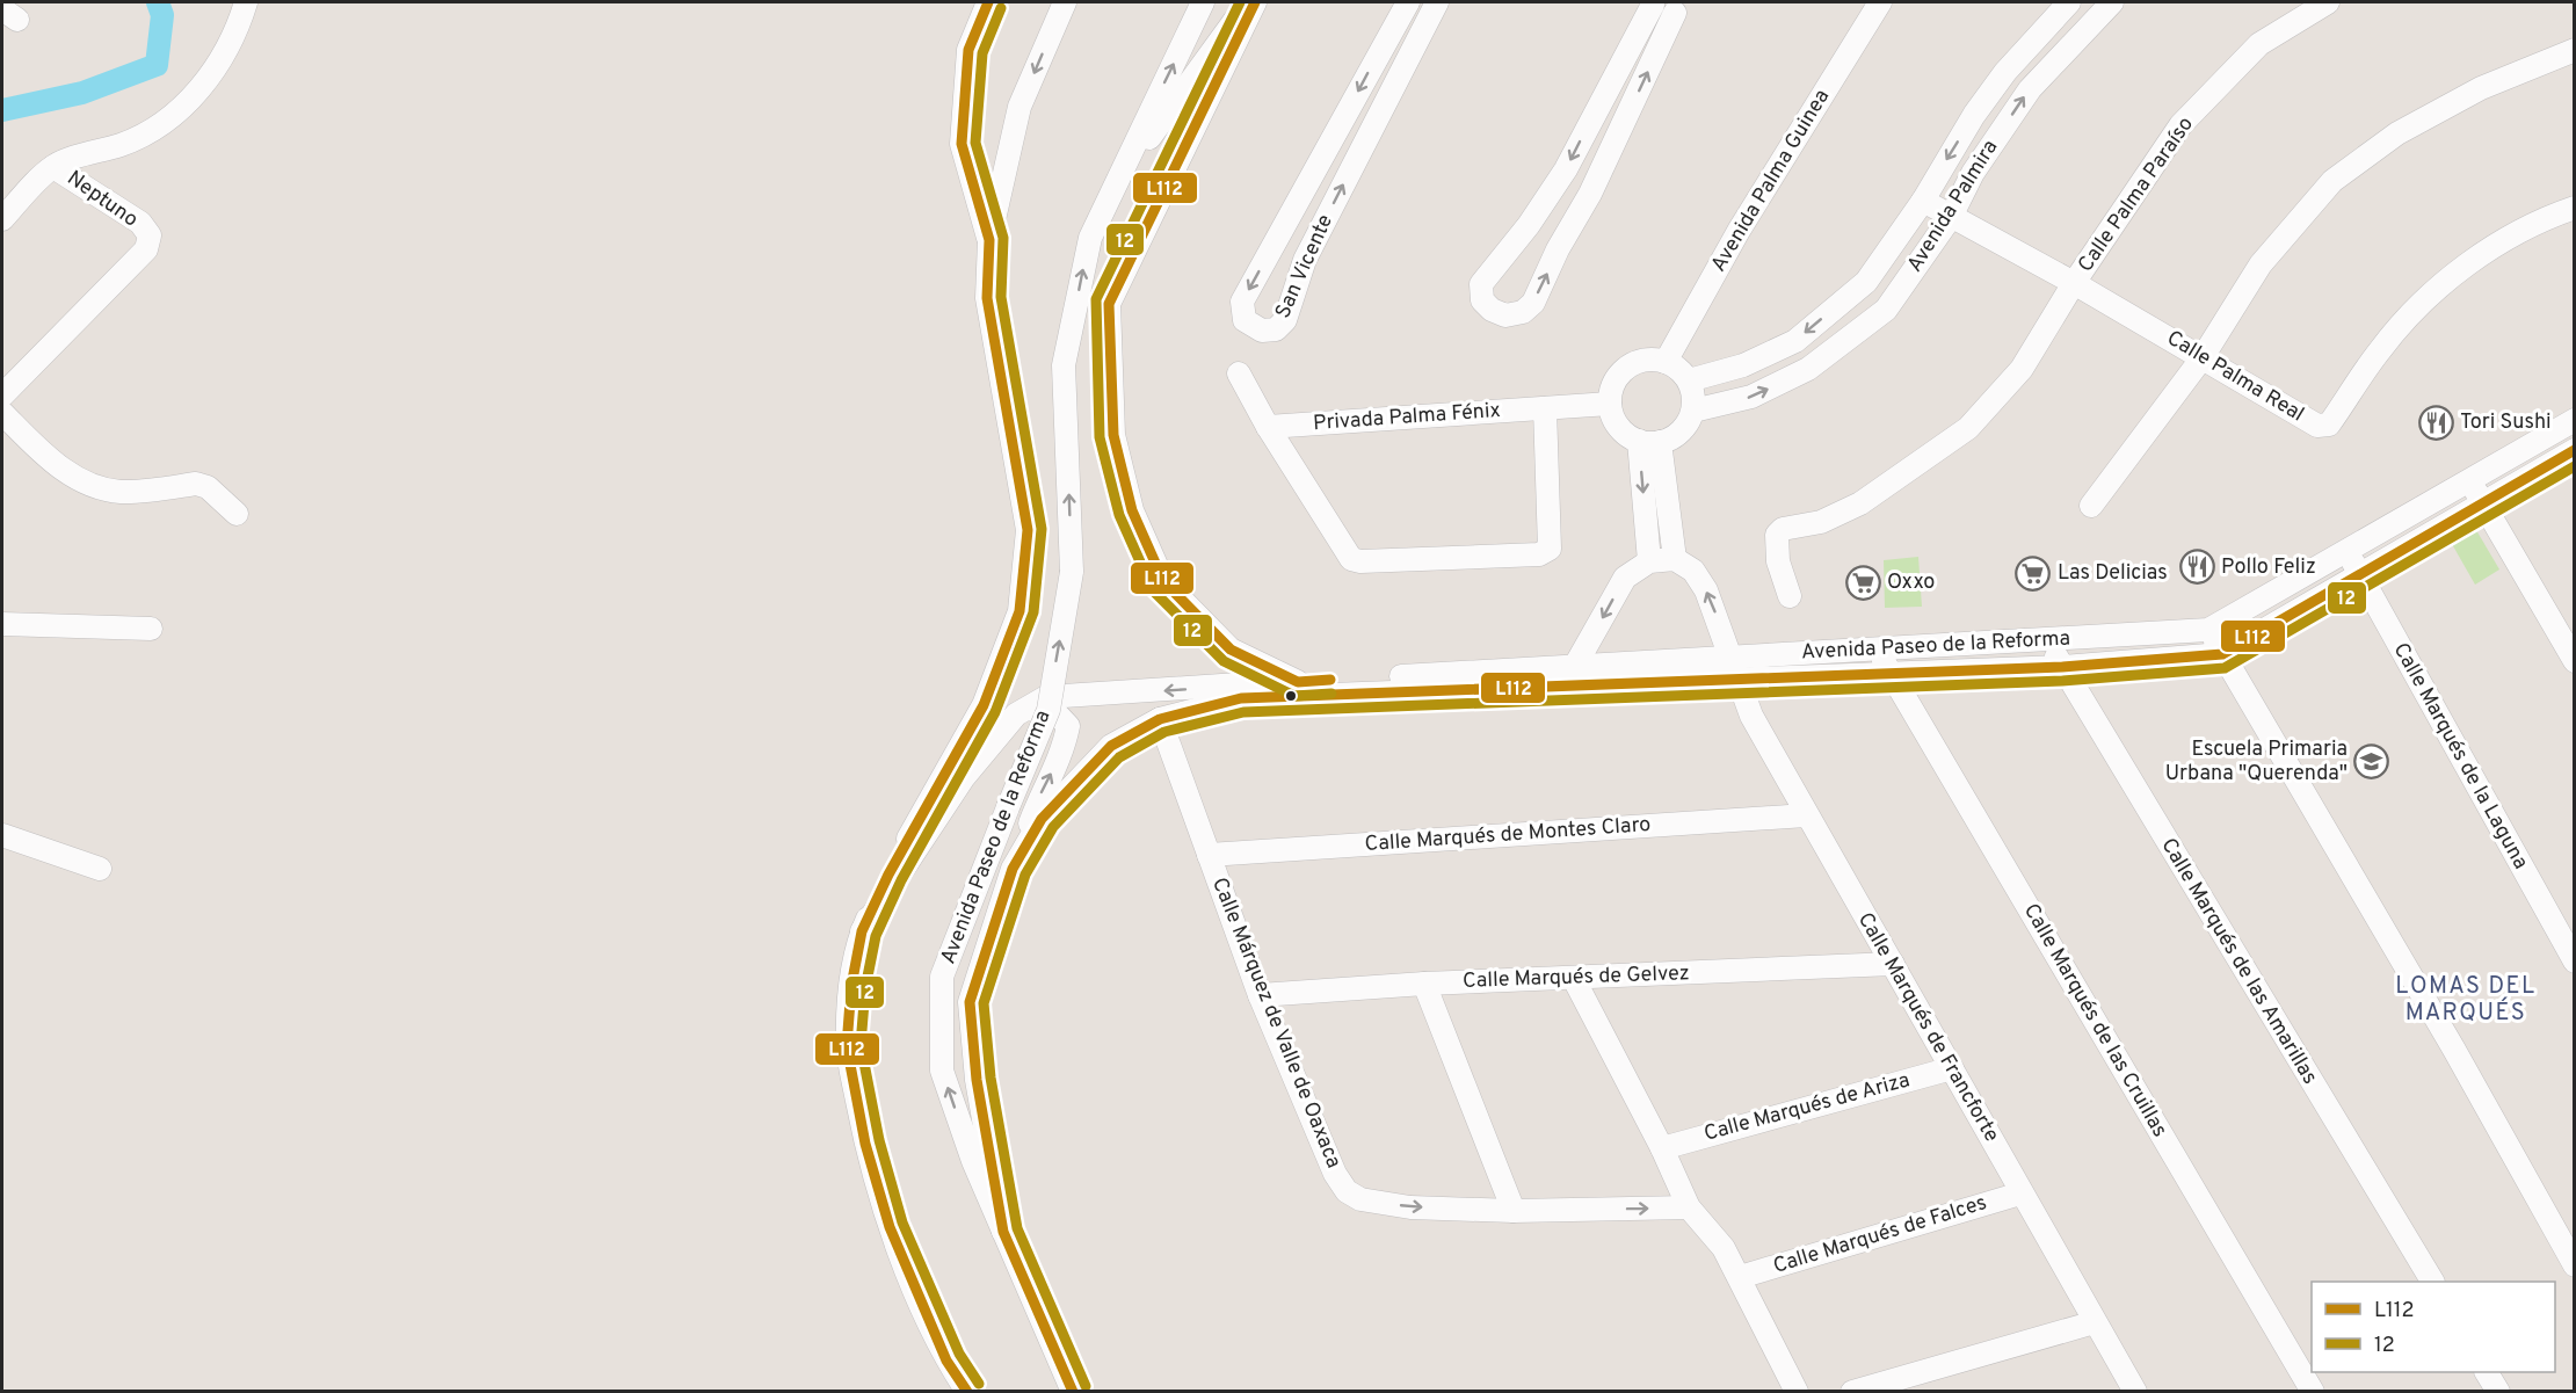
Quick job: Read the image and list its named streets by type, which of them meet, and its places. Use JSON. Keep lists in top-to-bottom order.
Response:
{
  "streets": {
    "street": [
      "Avenida Palma Guinea",
      "Calle Palma Paraíso",
      "Neptuno",
      "Avenida Palmira",
      "San Vicente",
      "Calle Palma Real",
      "Privada Palma Fénix",
      "Avenida Paseo de la Reforma",
      "Calle Marqués de la Laguna",
      "Calle Marqués de Montes Claro",
      "Calle Marqués de las Amarillas",
      "Calle Marqués de Gelvez",
      "Calle Marqués de las Cruillas",
      "Calle Márquez de Valle de Oaxaca",
      "Calle Marqués de Francforte",
      "Calle Marqués de Ariza",
      "Calle Marqués de Falces"
    ]
  },
  "crossings": [
    ["Avenida Palma Guinea", "Avenida Palmira"],
    ["Avenida Palma Guinea", "Privada Palma Fénix"],
    ["Calle Palma Paraíso", "Calle Palma Real"],
    ["Avenida Palmira", "Calle Palma Real"],
    ["Avenida Palmira", "Privada Palma Fénix"],
    ["Avenida Paseo de la Reforma", "Calle Marqués de la Laguna"],
    ["Avenida Paseo de la Reforma", "Calle Marqués de las Amarillas"],
    ["Avenida Paseo de la Reforma", "Calle Marqués de las Cruillas"],
    ["Avenida Paseo de la Reforma", "Calle Márquez de Valle de Oaxaca"],
    ["Avenida Paseo de la Reforma", "Calle Marqués de Francforte"],
    ["Calle Marqués de Montes Claro", "Calle Márquez de Valle de Oaxaca"],
    ["Calle Marqués de Montes Claro", "Calle Marqués de Francforte"],
    ["Calle Marqués de Gelvez", "Calle Márquez de Valle de Oaxaca"],
    ["Calle Marqués de Gelvez", "Calle Marqués de Francforte"],
    ["Calle Marqués de Francforte", "Calle Marqués de Ariza"],
    ["Calle Marqués de Francforte", "Calle Marqués de Falces"]
  ],
  "one_way": ["Calle Márquez de Valle de Oaxaca"],
  "districts": ["LOMAS DEL MARQUÉS"],
  "places": {
    "restaurant": ["Tori Sushi", "Pollo Feliz"],
    "supermarket": ["Las Delicias", "Oxxo"],
    "school or university": ["Escuela Primaria Urbana \"Querenda\""]
  },
  "lines": ["transit line L112", "transit line 12"],
  "legend": ["L112", "12"]
}
